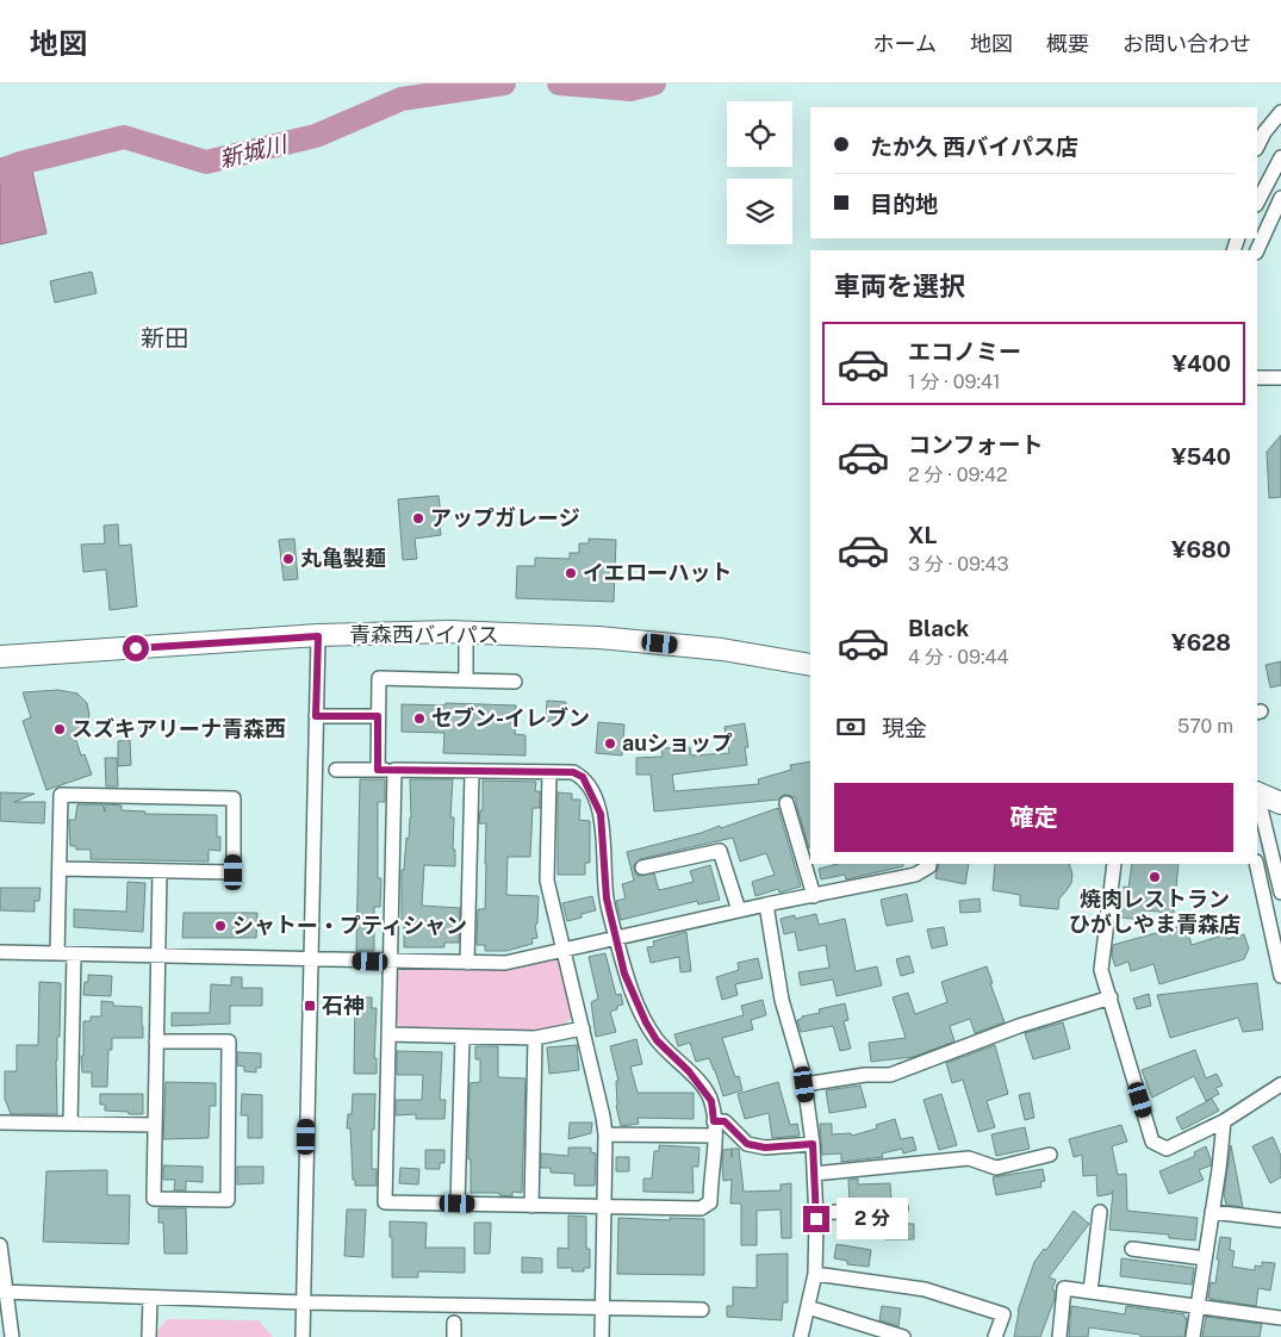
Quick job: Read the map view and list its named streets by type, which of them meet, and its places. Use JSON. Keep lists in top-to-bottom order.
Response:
{
  "streets": {
    "highway": ["青森西バイパス"]
  },
  "districts": ["新田"],
  "water": ["新城川"],
  "places": {
    "other": [
      "アップガレージ",
      "丸亀製麺",
      "イエローハット",
      "セブン-イレブン",
      "スズキアリーナ青森西",
      "auショップ",
      "焼肉レストラン ひがしやま青森店",
      "シャトー・プティシャン"
    ],
    "transit": ["石神"]
  },
  "page": {
    "header": "地図",
    "nav": [
      "ホーム",
      "地図",
      "概要",
      "お問い合わせ"
    ],
    "banner": ["たか久 西バイパス店", "目的地"],
    "heading": "車両を選択",
    "list": [
      {
        "name": "エコノミー",
        "note": "1 分 · 09:41",
        "value": "¥400"
      },
      {
        "name": "コンフォート",
        "note": "2 分 · 09:42",
        "value": "¥540"
      },
      {
        "name": "XL",
        "note": "3 分 · 09:43",
        "value": "¥680"
      },
      {
        "name": "Black",
        "note": "4 分 · 09:44",
        "value": "¥628"
      }
    ],
    "pay": ["現金", "570 m"],
    "buttons": "確定",
    "bubble": "2 分"
  }
}
